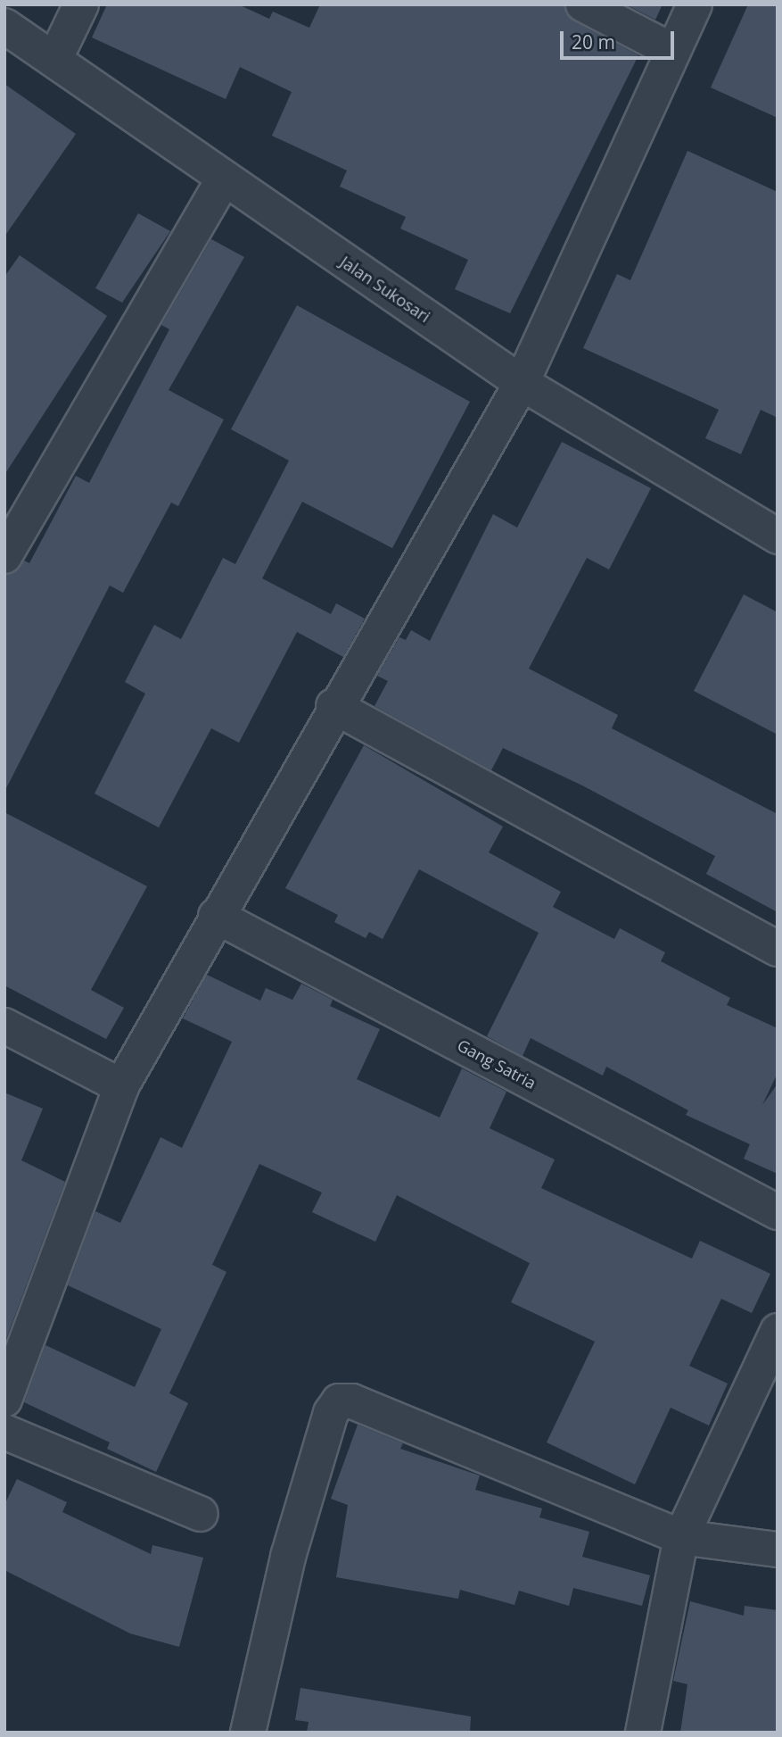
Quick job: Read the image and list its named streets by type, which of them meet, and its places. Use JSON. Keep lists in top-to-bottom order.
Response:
{
  "streets": {
    "street": ["Jalan Sukosari", "Gang Satria"]
  },
  "scale_bar": "20 m"
}
